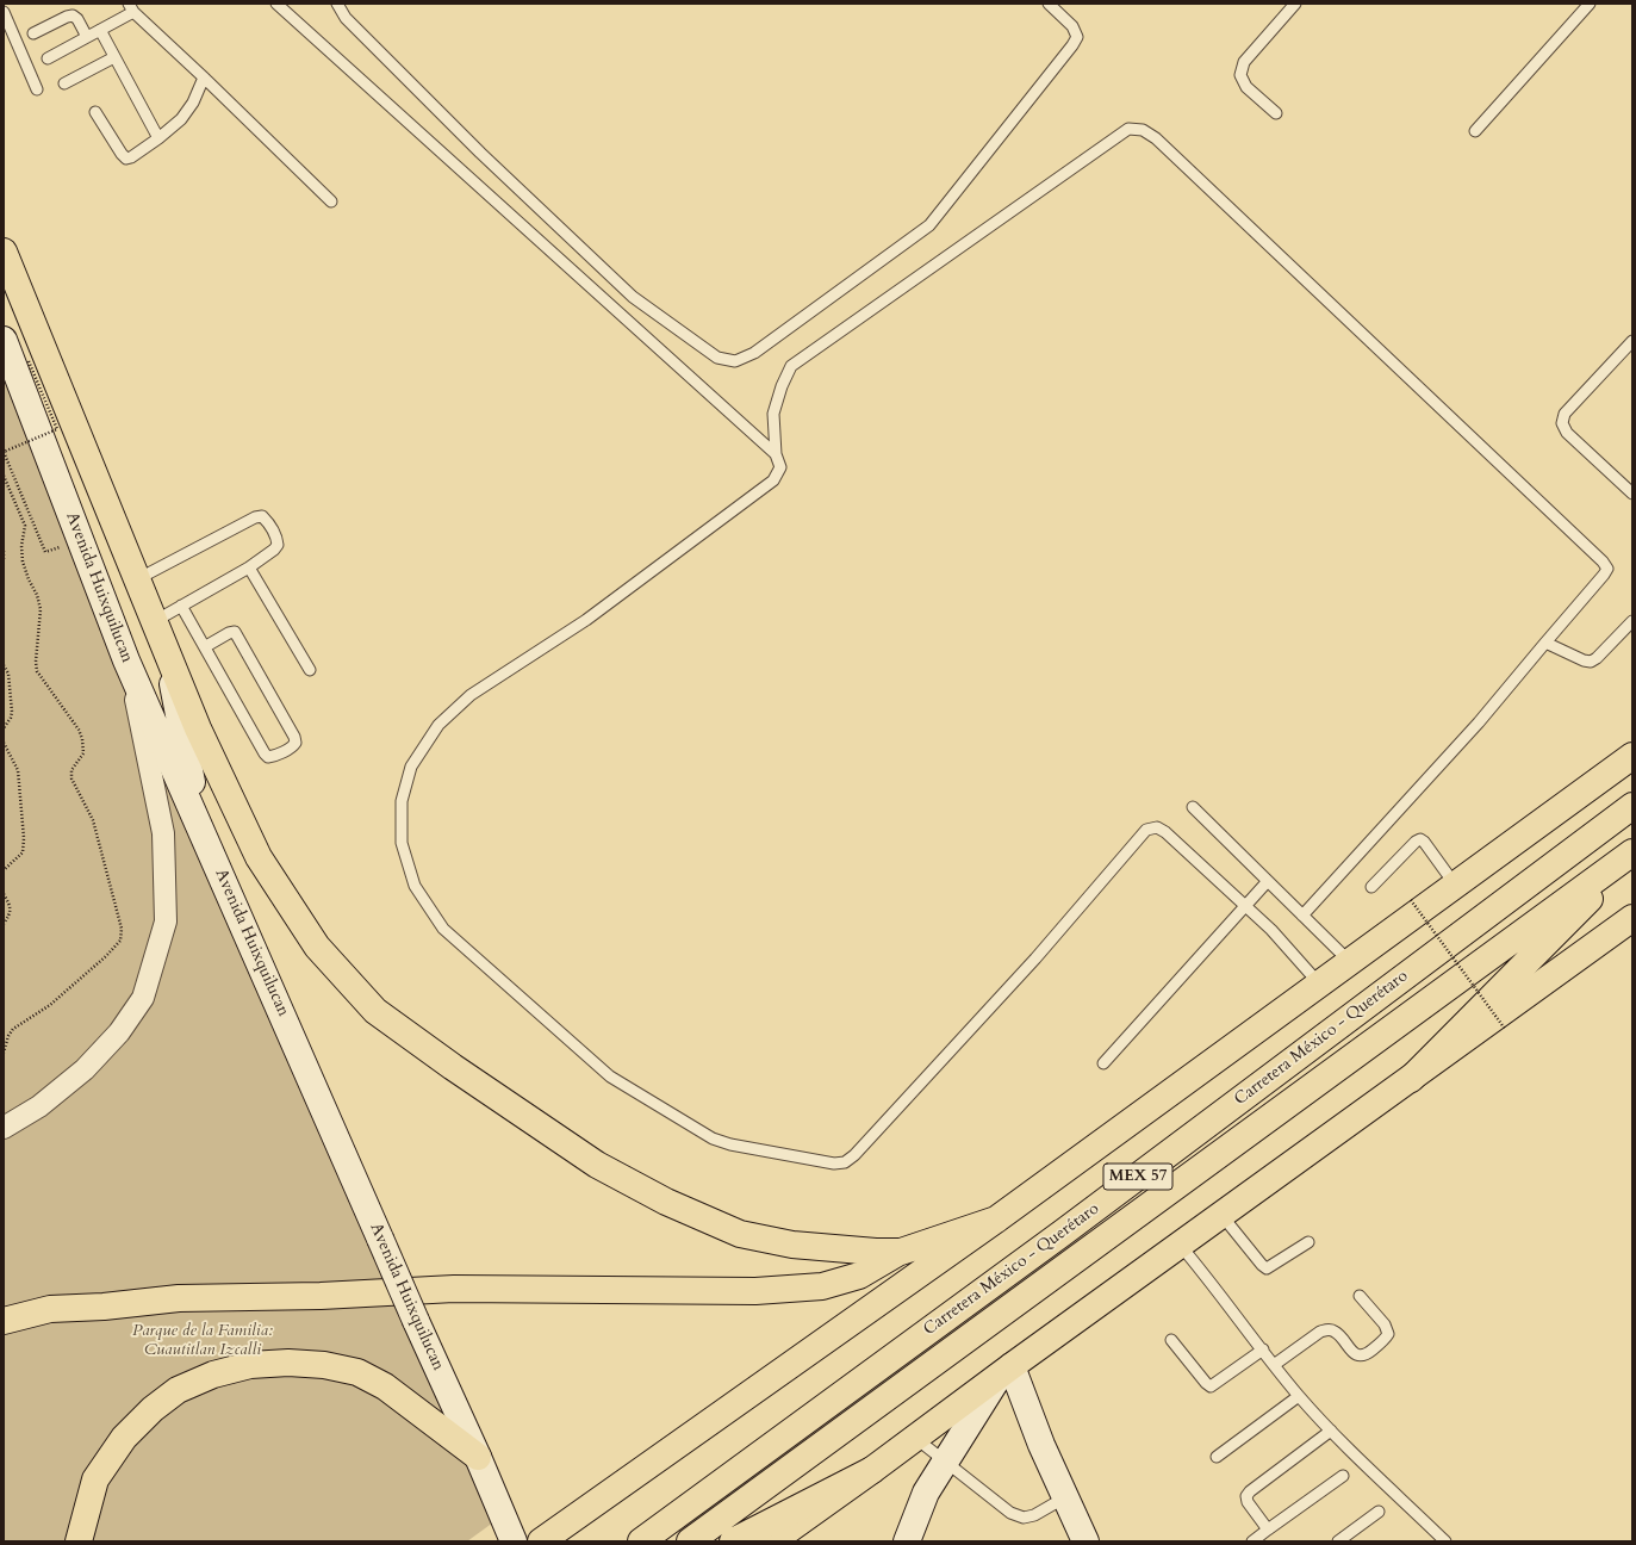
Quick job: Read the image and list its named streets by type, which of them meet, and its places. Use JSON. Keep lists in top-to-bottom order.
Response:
{
  "streets": {
    "main road": ["Avenida Huixquilucan", "Carretera México - Querétaro", "MEX 57"]
  },
  "parks": ["Parque de la Familia: Cuautitlan Izcalli"]
}
